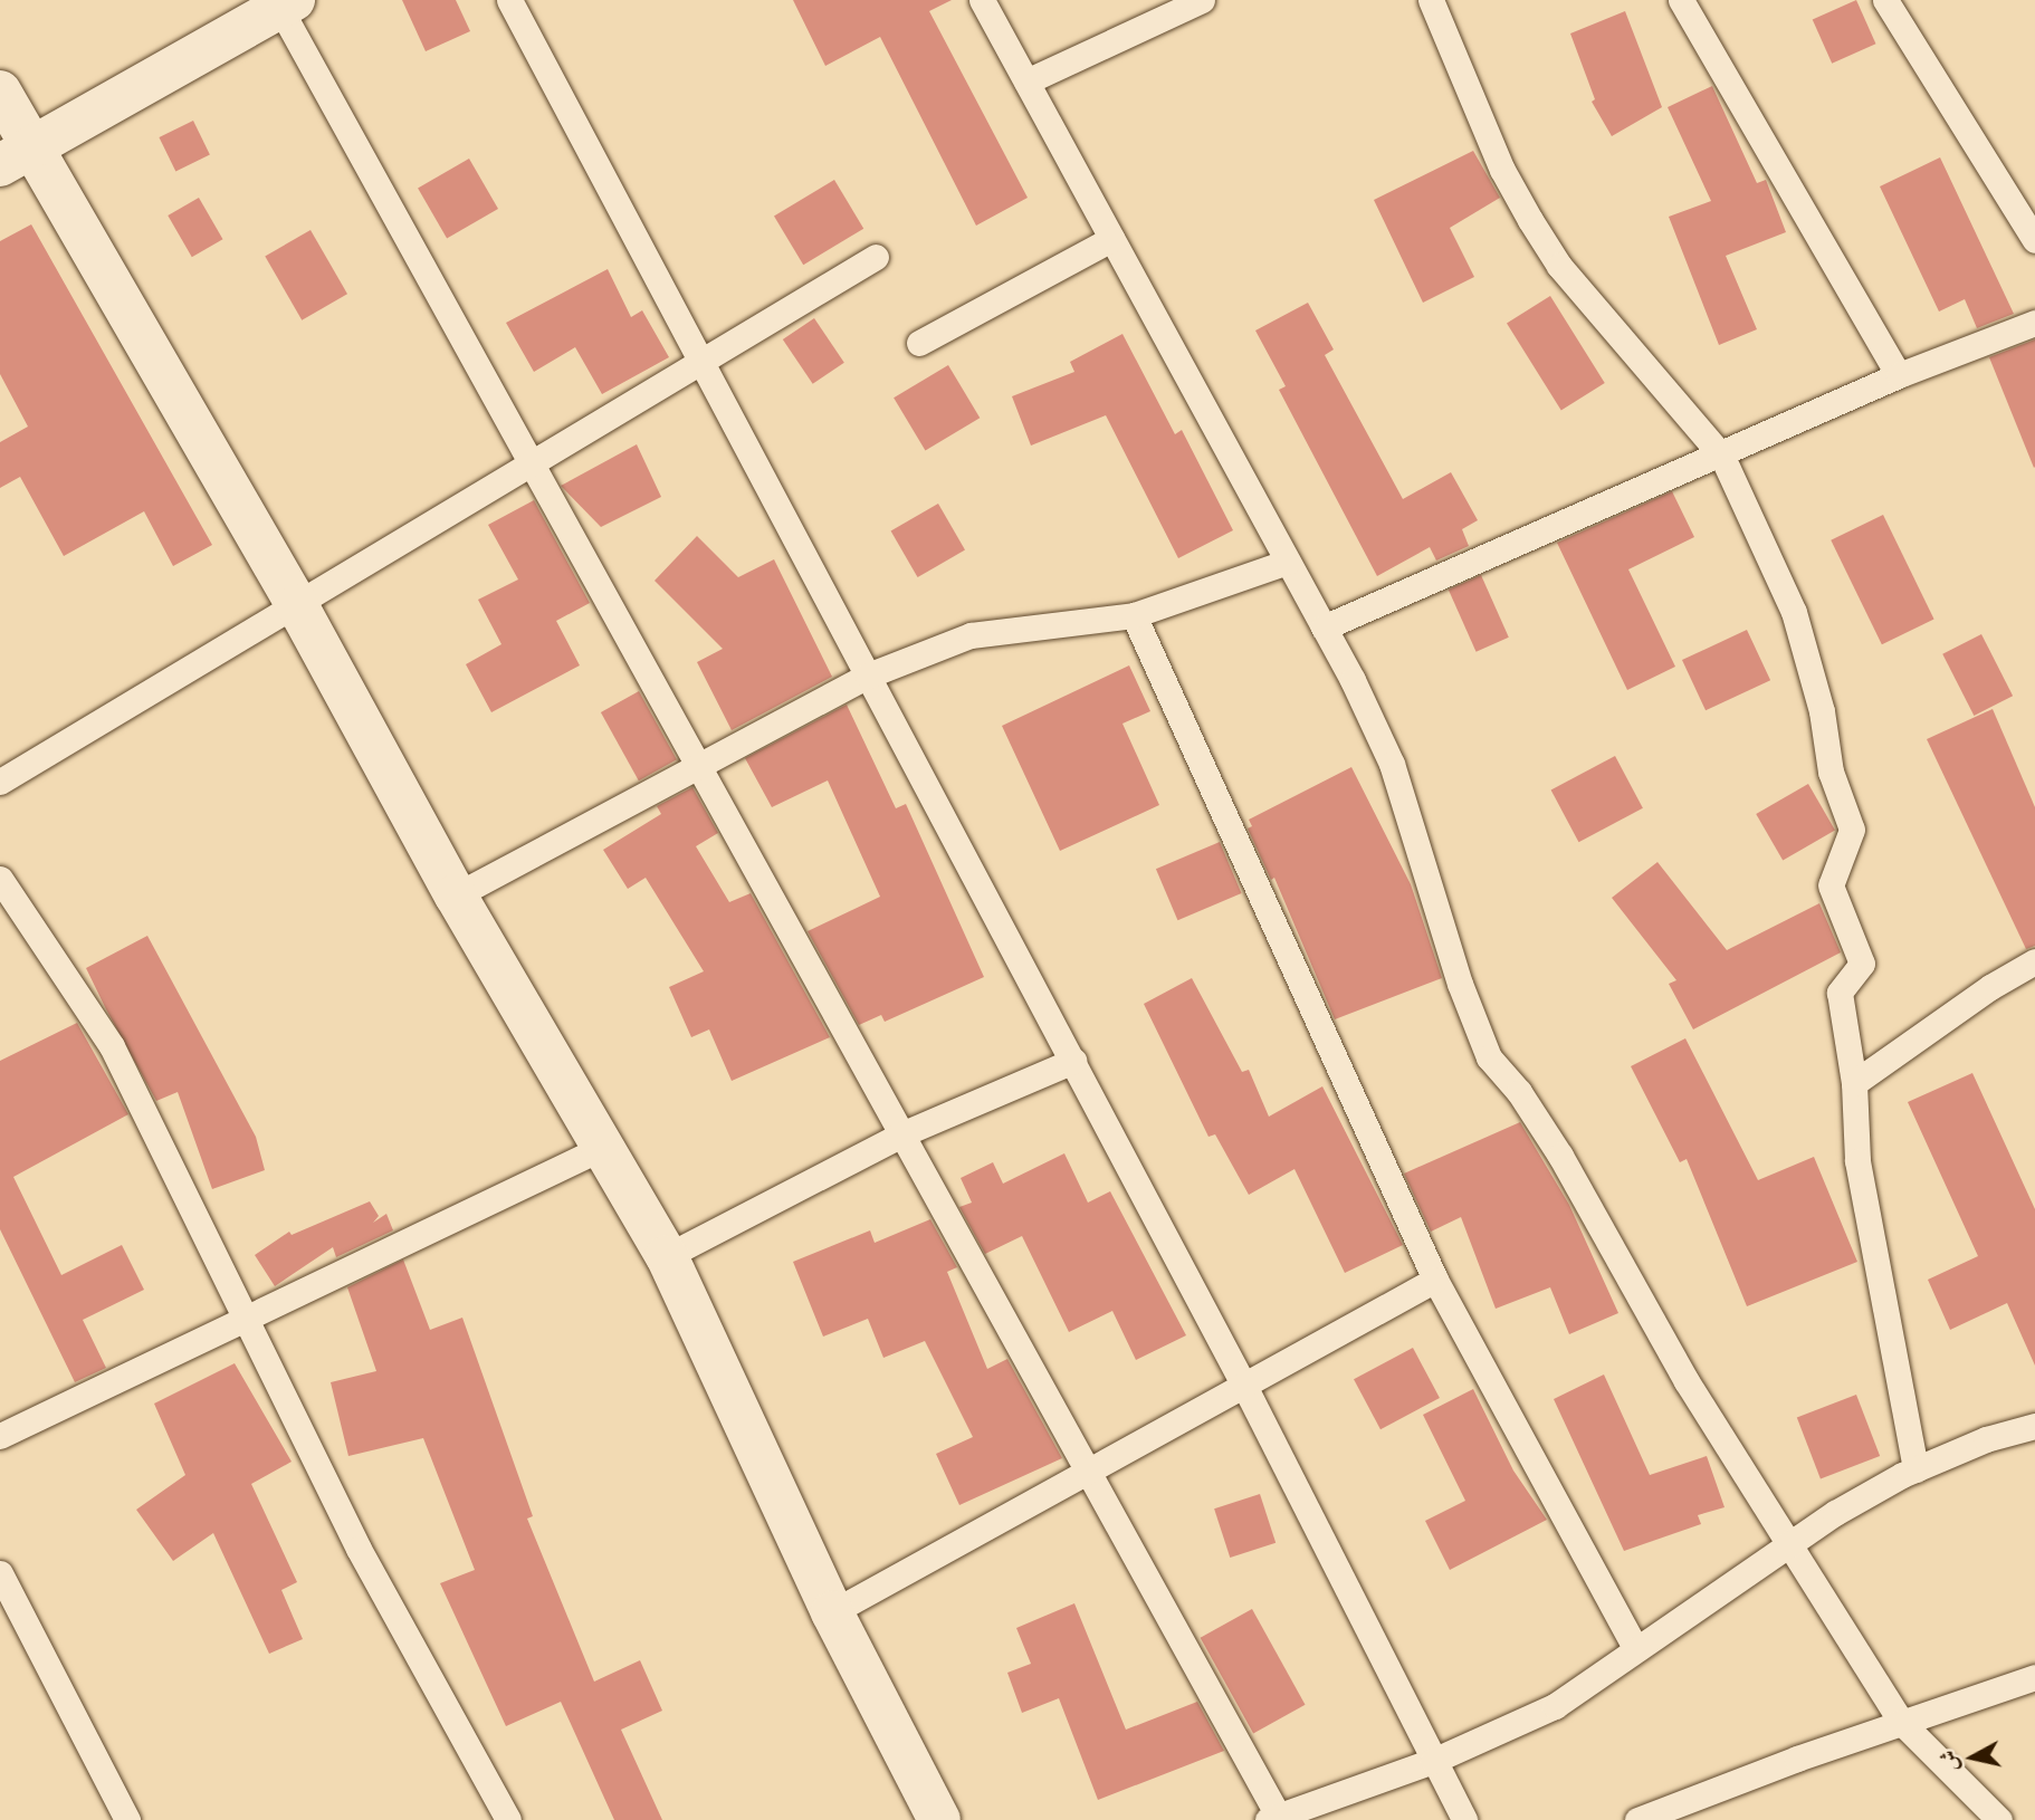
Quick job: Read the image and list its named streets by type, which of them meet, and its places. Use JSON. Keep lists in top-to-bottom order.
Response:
{
  "north": "left"
}
